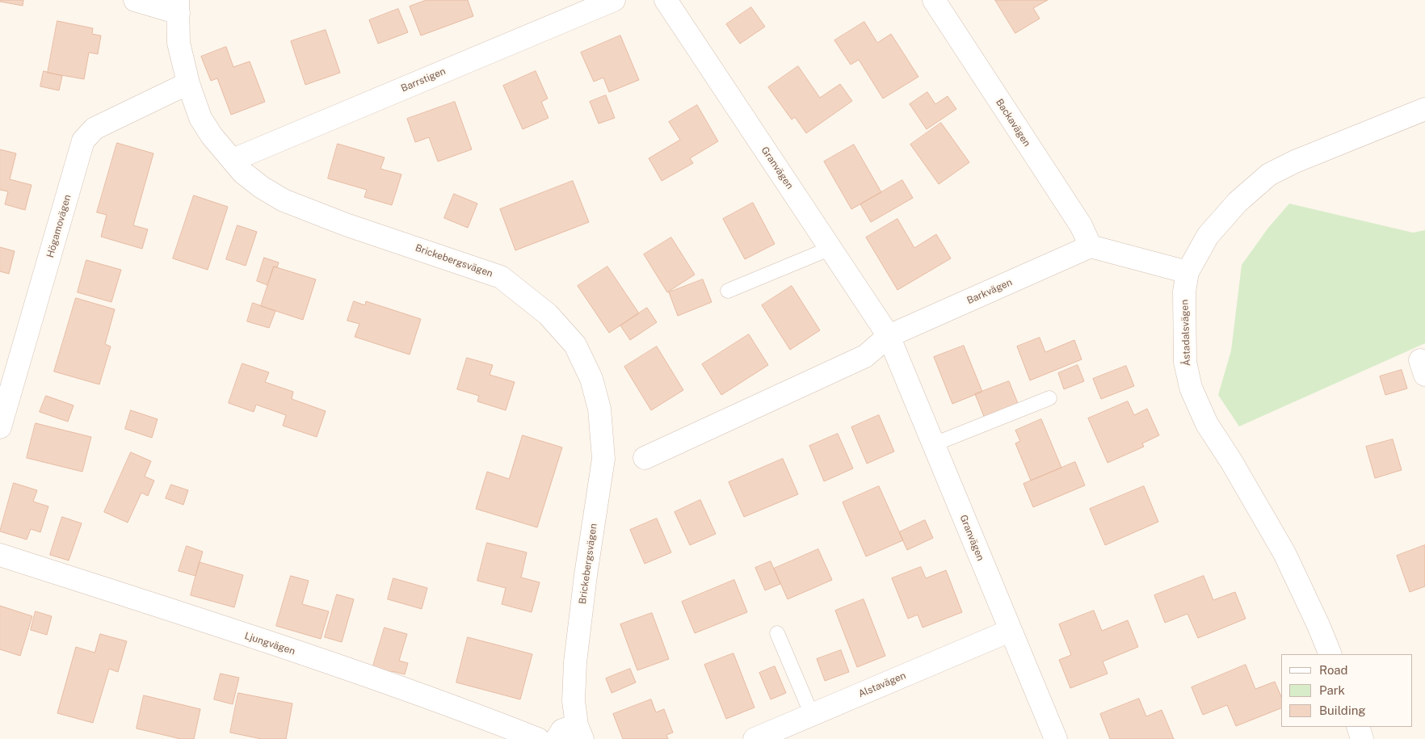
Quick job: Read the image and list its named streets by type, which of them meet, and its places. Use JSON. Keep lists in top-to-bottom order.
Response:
{
  "streets": {
    "street": [
      "Barrstigen",
      "Backavägen",
      "Granvägen",
      "Högamovägen",
      "Brickebergsvägen",
      "Barkvägen",
      "Åstadalsvägen",
      "Ljungvägen",
      "Alstavägen"
    ]
  },
  "crossings": [
    ["Barrstigen", "Brickebergsvägen"],
    ["Backavägen", "Barkvägen"],
    ["Granvägen", "Barkvägen"],
    ["Granvägen", "Alstavägen"],
    ["Högamovägen", "Brickebergsvägen"]
  ],
  "legend": ["Road", "Park", "Building"]
}
